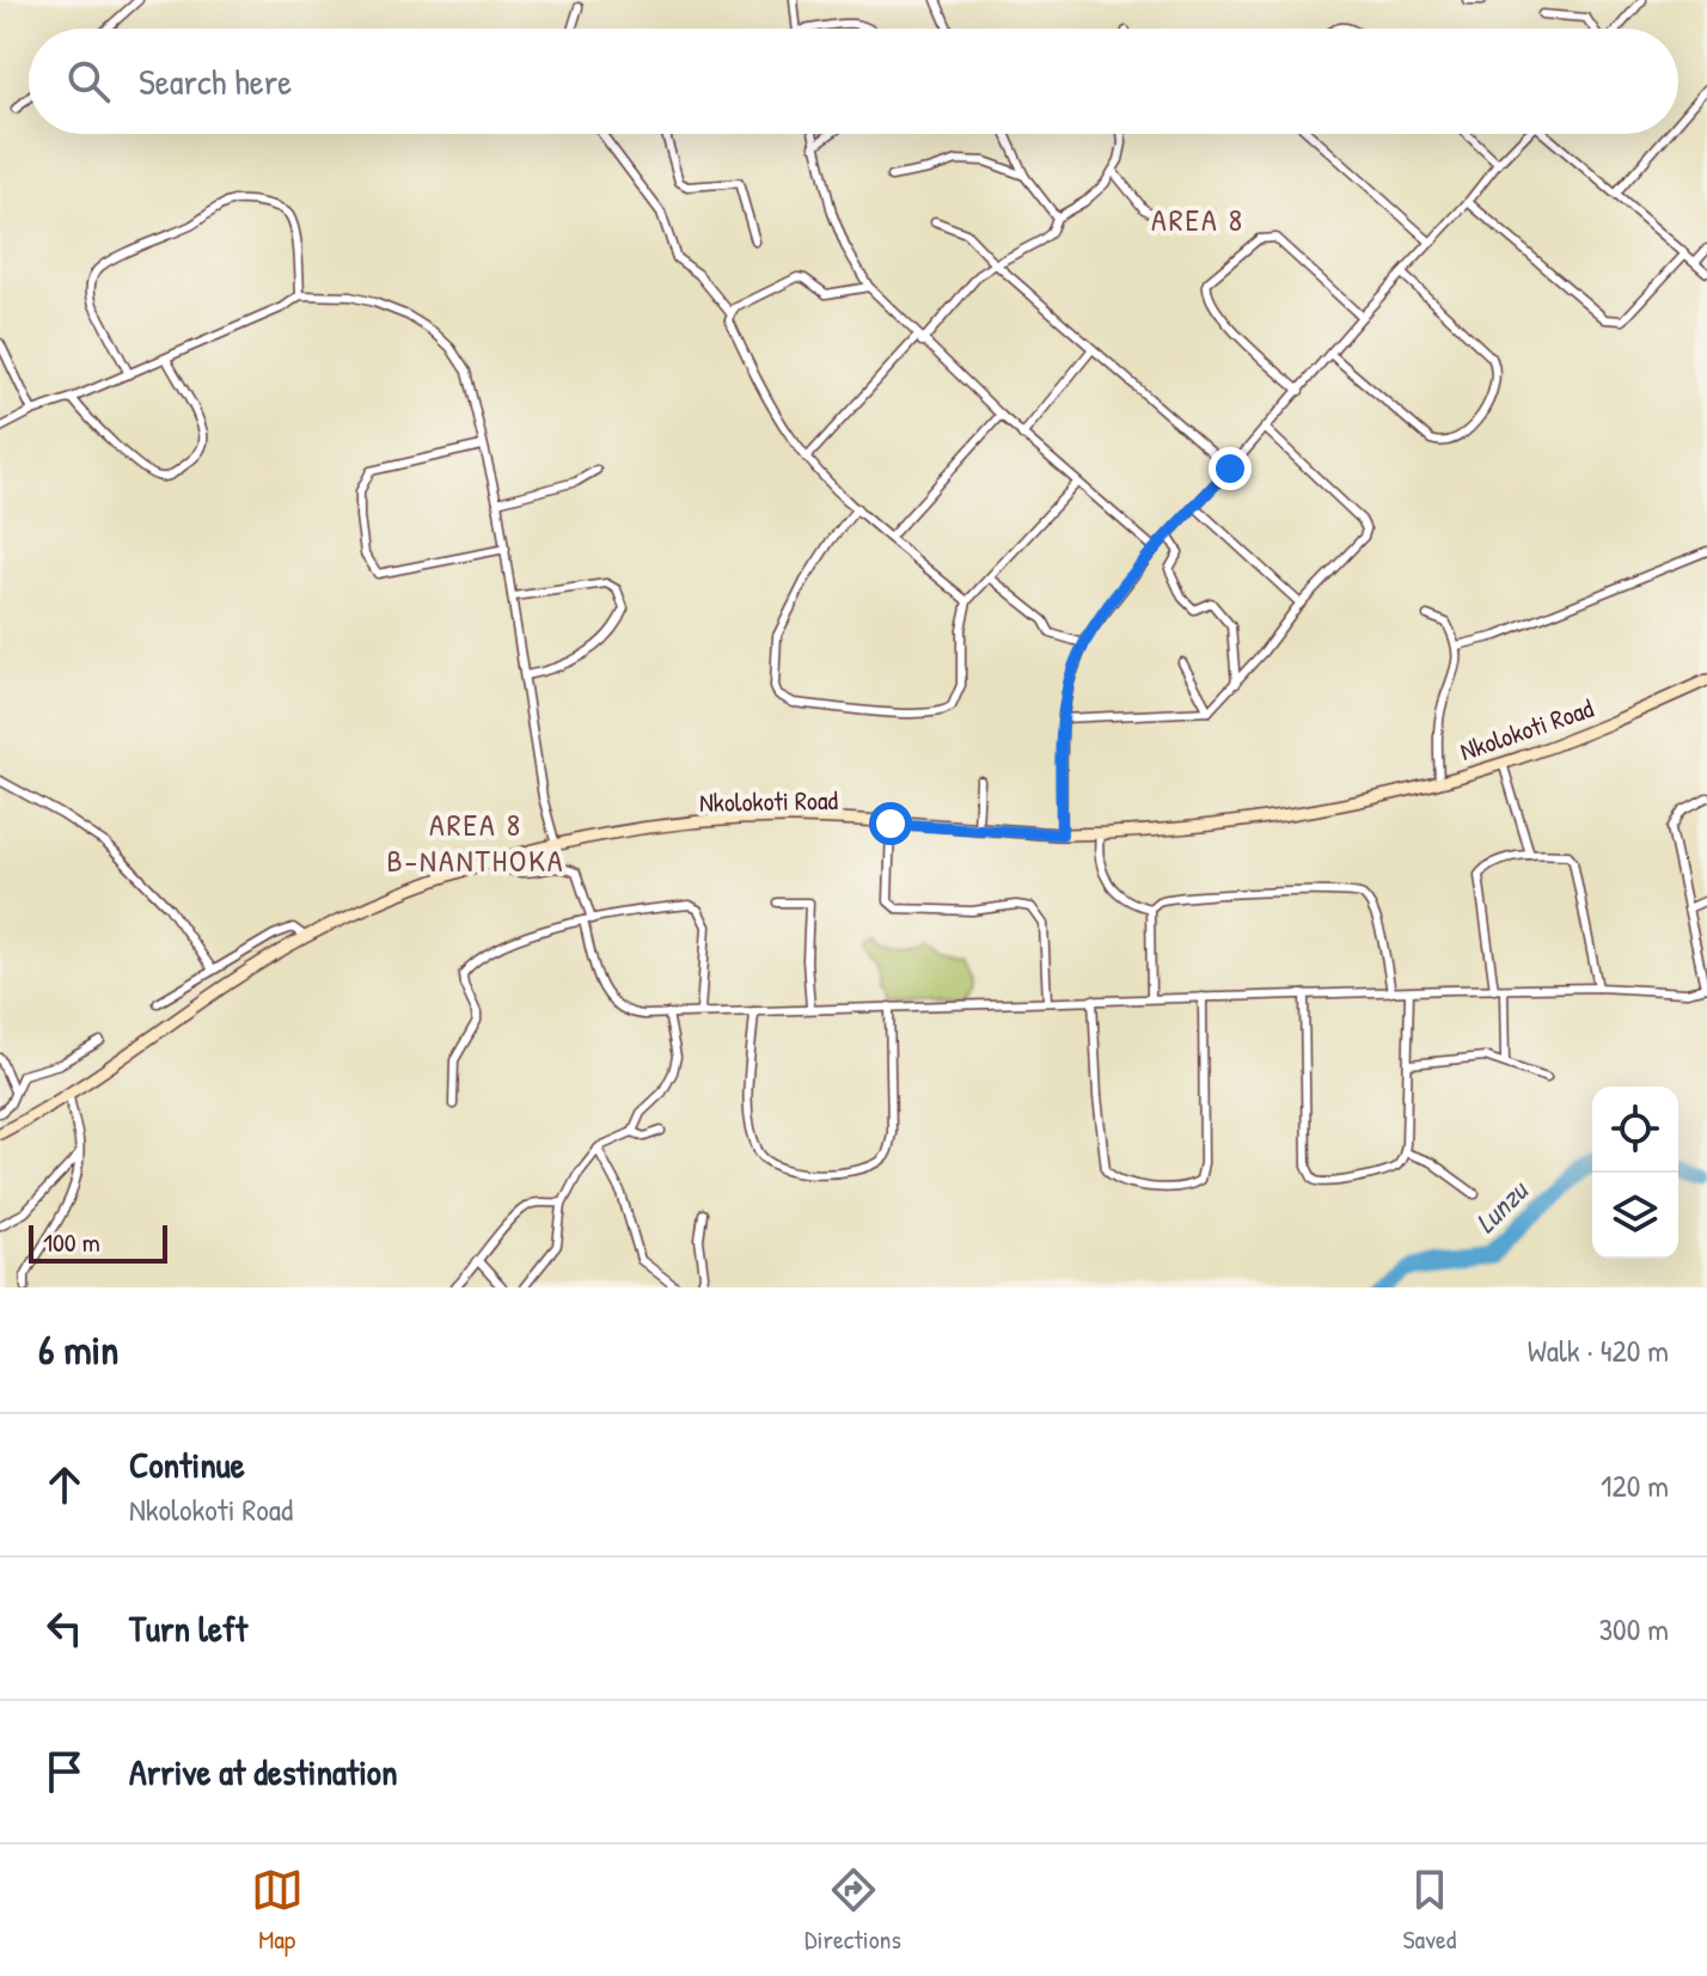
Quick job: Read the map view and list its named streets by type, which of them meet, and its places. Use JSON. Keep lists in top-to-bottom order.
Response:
{
  "streets": {
    "main road": ["Nkolokoti Road"]
  },
  "districts": ["AREA 8", "AREA 8 B-NANTHOKA"],
  "water": ["Lunzu"],
  "scale_bar": "100 m",
  "page": {
    "search": "Search here",
    "scale": "100 m",
    "heading": ["6 min", "Walk · 420 m"],
    "list": [
      ["Continue", "Nkolokoti Road", "120 m"],
      ["Turn left", "300 m"],
      "Arrive at destination"
    ],
    "nav": ["Map", "Directions", "Saved"]
  }
}
